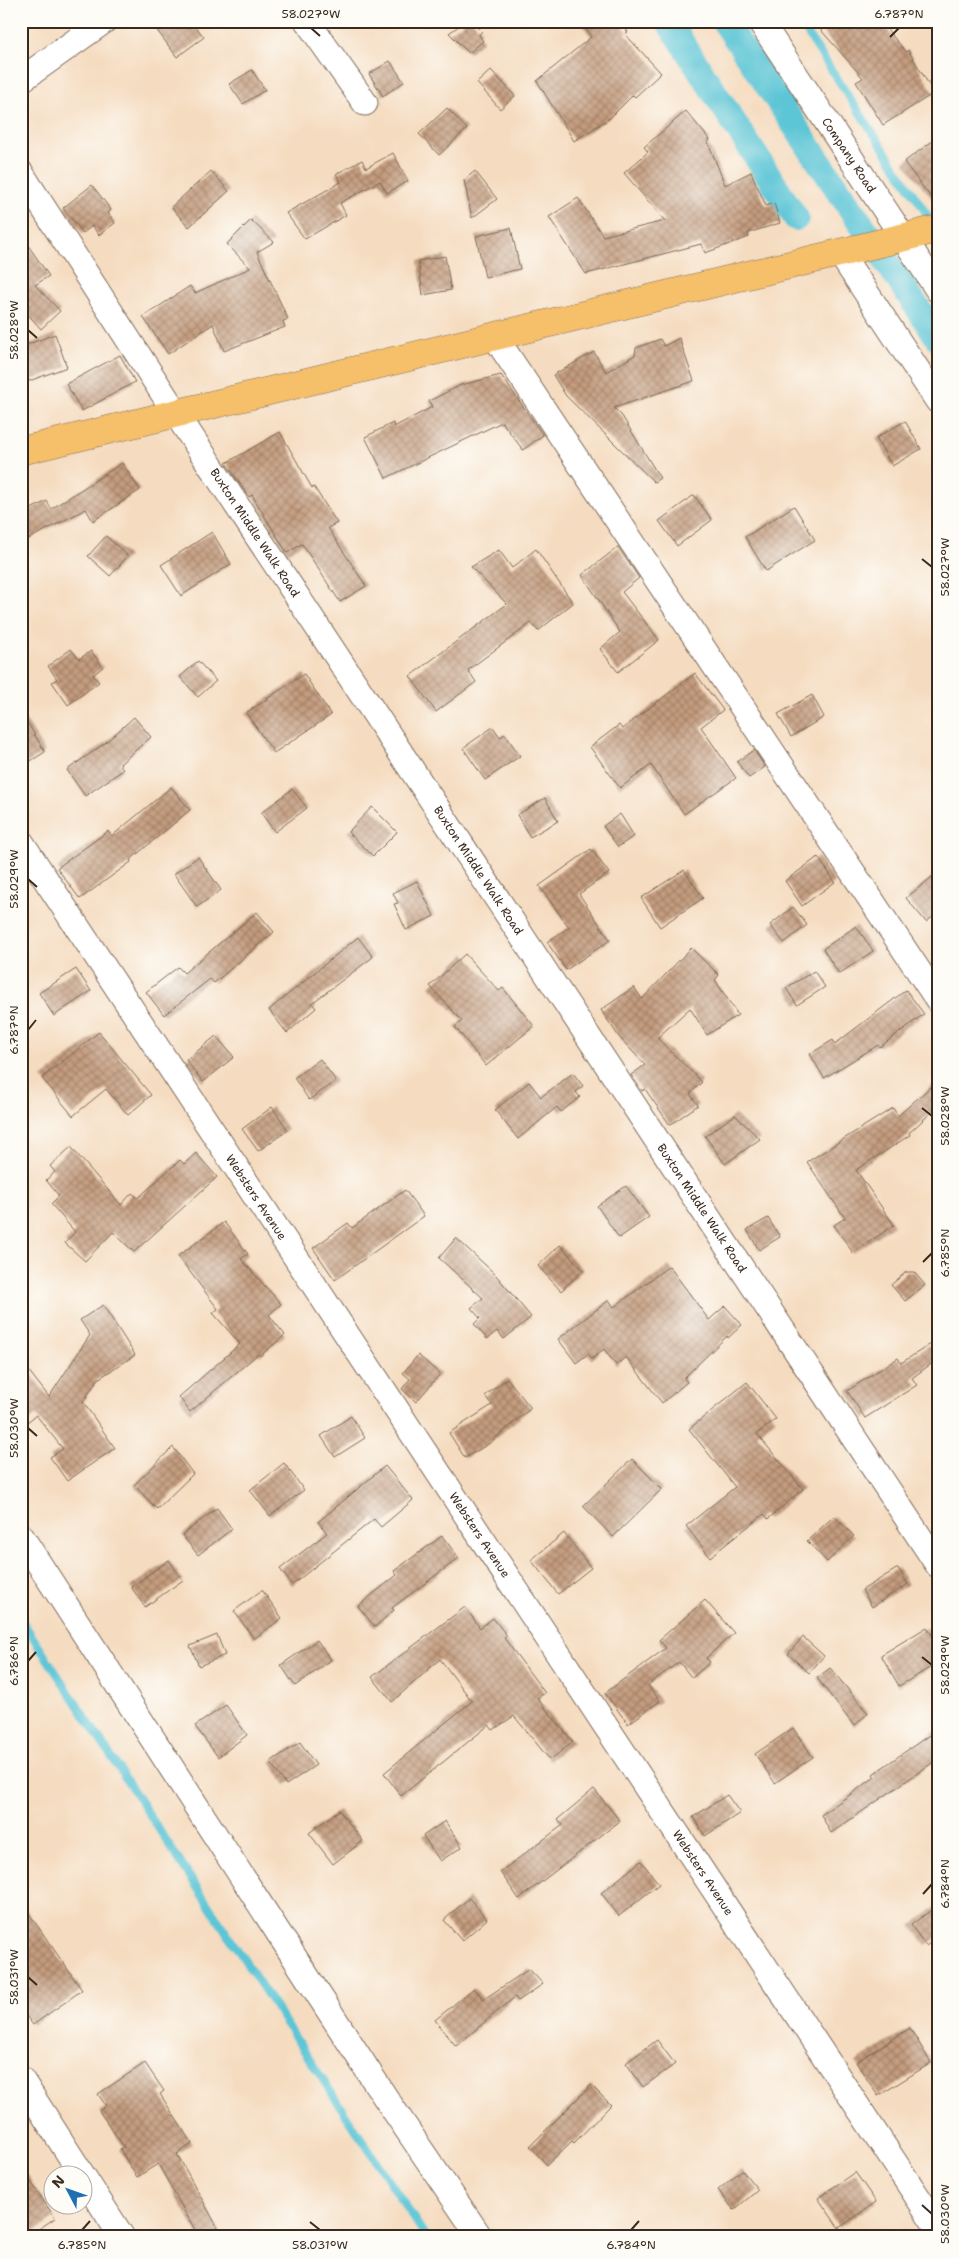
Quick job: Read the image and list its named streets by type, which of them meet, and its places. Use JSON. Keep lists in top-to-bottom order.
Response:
{
  "streets": {
    "street": ["Company Road", "Buxton Middle Walk Road", "Websters Avenue"]
  },
  "north": "top left",
  "coordinates": [
    "58.027°W",
    "6.787°N",
    "58.028°W",
    "58.029°W",
    "6.785°N",
    "58.030°W",
    "6.786°N",
    "6.784°N",
    "58.031°W"
  ]
}
